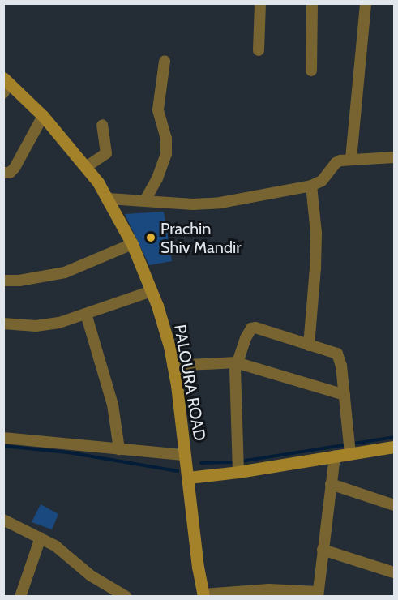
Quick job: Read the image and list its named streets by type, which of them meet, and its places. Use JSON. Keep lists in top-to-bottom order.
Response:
{
  "streets": {
    "main road": ["PALOURA ROAD"]
  },
  "places": ["Prachin Shiv Mandir"]
}
